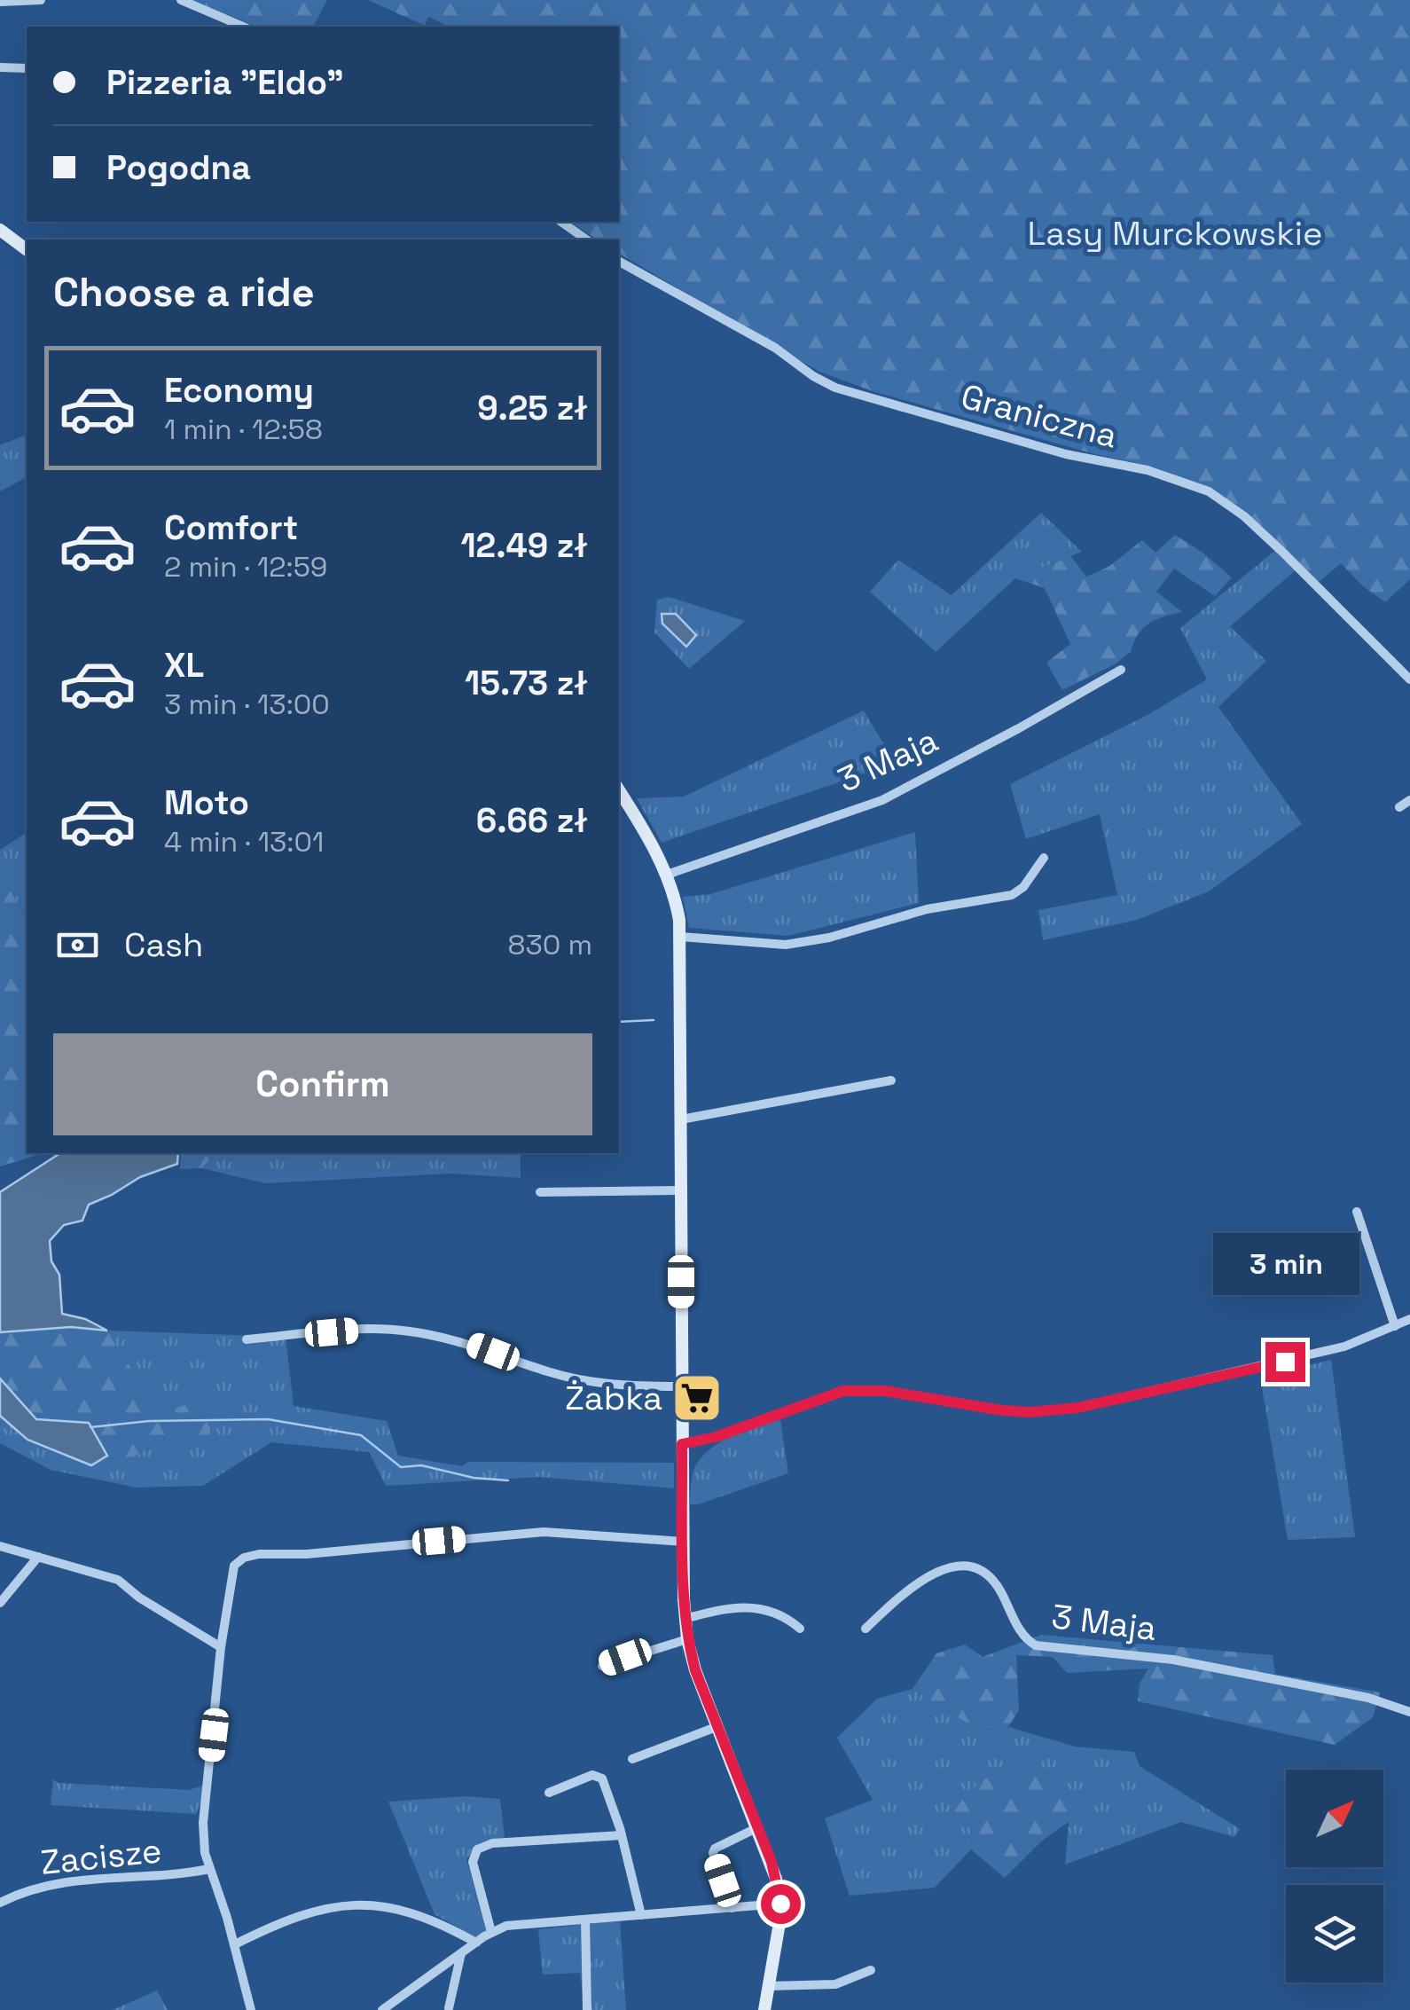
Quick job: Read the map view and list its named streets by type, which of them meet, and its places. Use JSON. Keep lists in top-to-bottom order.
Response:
{
  "streets": {
    "street": ["Graniczna", "3 Maja", "Zacisze"]
  },
  "parks": ["Lasy Murckowskie"],
  "places": {
    "supermarket": ["Żabka"]
  },
  "north": "top right",
  "page": {
    "banner": ["Pizzeria \"Eldo\"", "Pogodna"],
    "heading": "Choose a ride",
    "list": [
      {
        "name": "Economy",
        "note": "1 min · 12:58",
        "value": "9.25 zł"
      },
      {
        "name": "Comfort",
        "note": "2 min · 12:59",
        "value": "12.49 zł"
      },
      {
        "name": "XL",
        "note": "3 min · 13:00",
        "value": "15.73 zł"
      },
      {
        "name": "Moto",
        "note": "4 min · 13:01",
        "value": "6.66 zł"
      }
    ],
    "pay": ["Cash", "830 m"],
    "buttons": "Confirm",
    "bubble": "3 min"
  }
}
